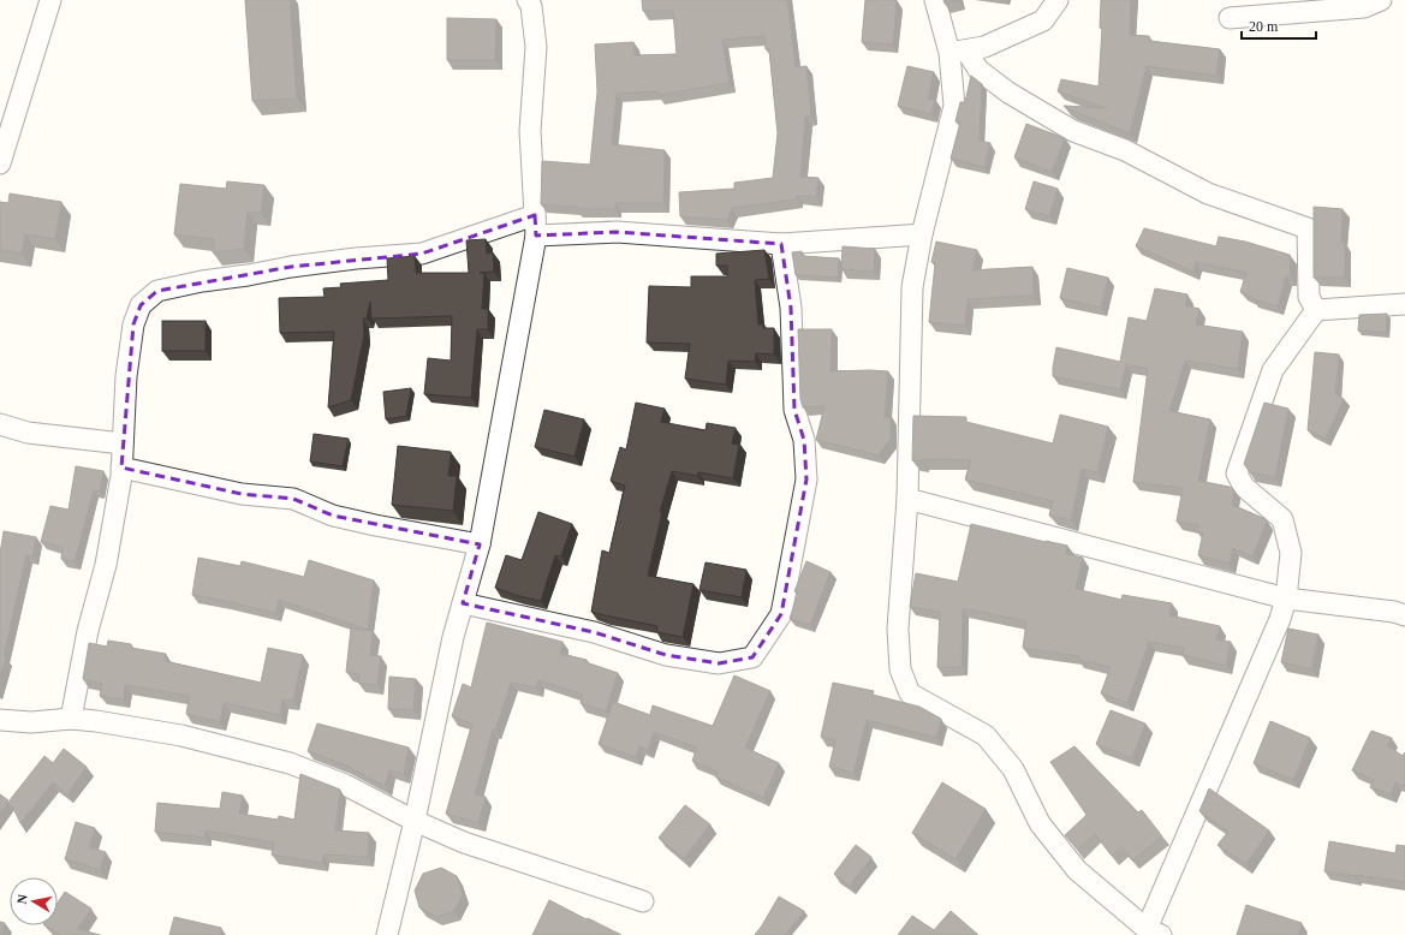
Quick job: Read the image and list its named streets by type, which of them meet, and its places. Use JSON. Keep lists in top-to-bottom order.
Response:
{
  "scale_bar": "20 m",
  "north": "left"
}
